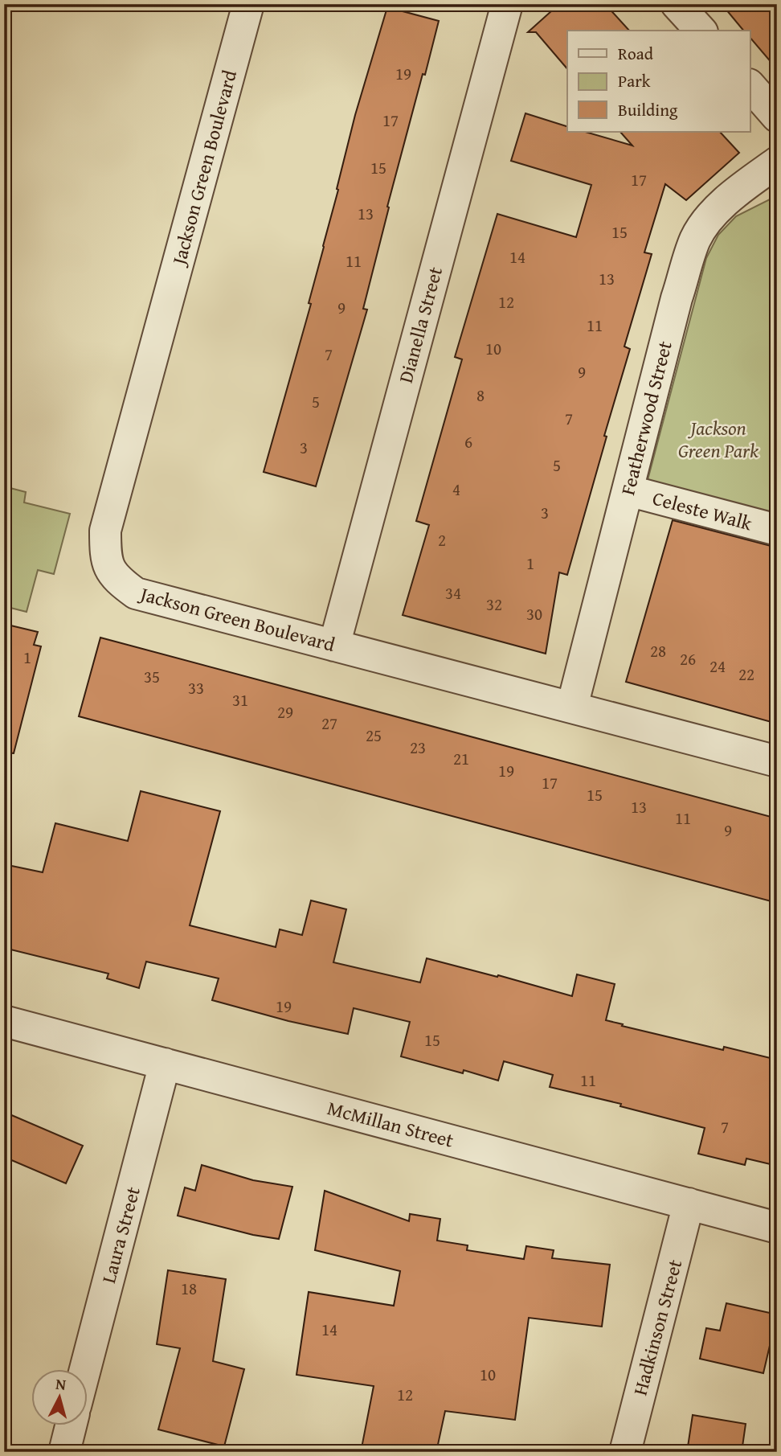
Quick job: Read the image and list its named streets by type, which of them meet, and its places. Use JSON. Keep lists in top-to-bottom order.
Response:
{
  "streets": {
    "street": [
      "Jackson Green Boulevard",
      "Dianella Street",
      "Featherwood Street",
      "Celeste Walk",
      "McMillan Street",
      "Laura Street",
      "Hadkinson Street"
    ]
  },
  "crossings": [
    ["Jackson Green Boulevard", "Dianella Street"],
    ["Jackson Green Boulevard", "Featherwood Street"],
    ["Featherwood Street", "Celeste Walk"],
    ["McMillan Street", "Laura Street"],
    ["McMillan Street", "Hadkinson Street"]
  ],
  "parks": ["Jackson Green Park"],
  "house_numbers": [
    "19",
    "17",
    "15",
    "17",
    "13",
    "15",
    "14",
    "11",
    "13",
    "12",
    "9",
    "11",
    "10",
    "7",
    "9",
    "8",
    "5",
    "7",
    "6",
    "3",
    "5",
    "4",
    "3",
    "2",
    "1",
    "34",
    "32",
    "30",
    "28",
    "1",
    "26",
    "24",
    "22",
    "35",
    "33",
    "31",
    "29",
    "27",
    "25",
    "23",
    "21",
    "19",
    "17",
    "15",
    "13",
    "11",
    "9",
    "19",
    "15",
    "11",
    "7",
    "18",
    "14",
    "10",
    "12"
  ],
  "legend": ["Road", "Park", "Building"],
  "north": "top"
}
